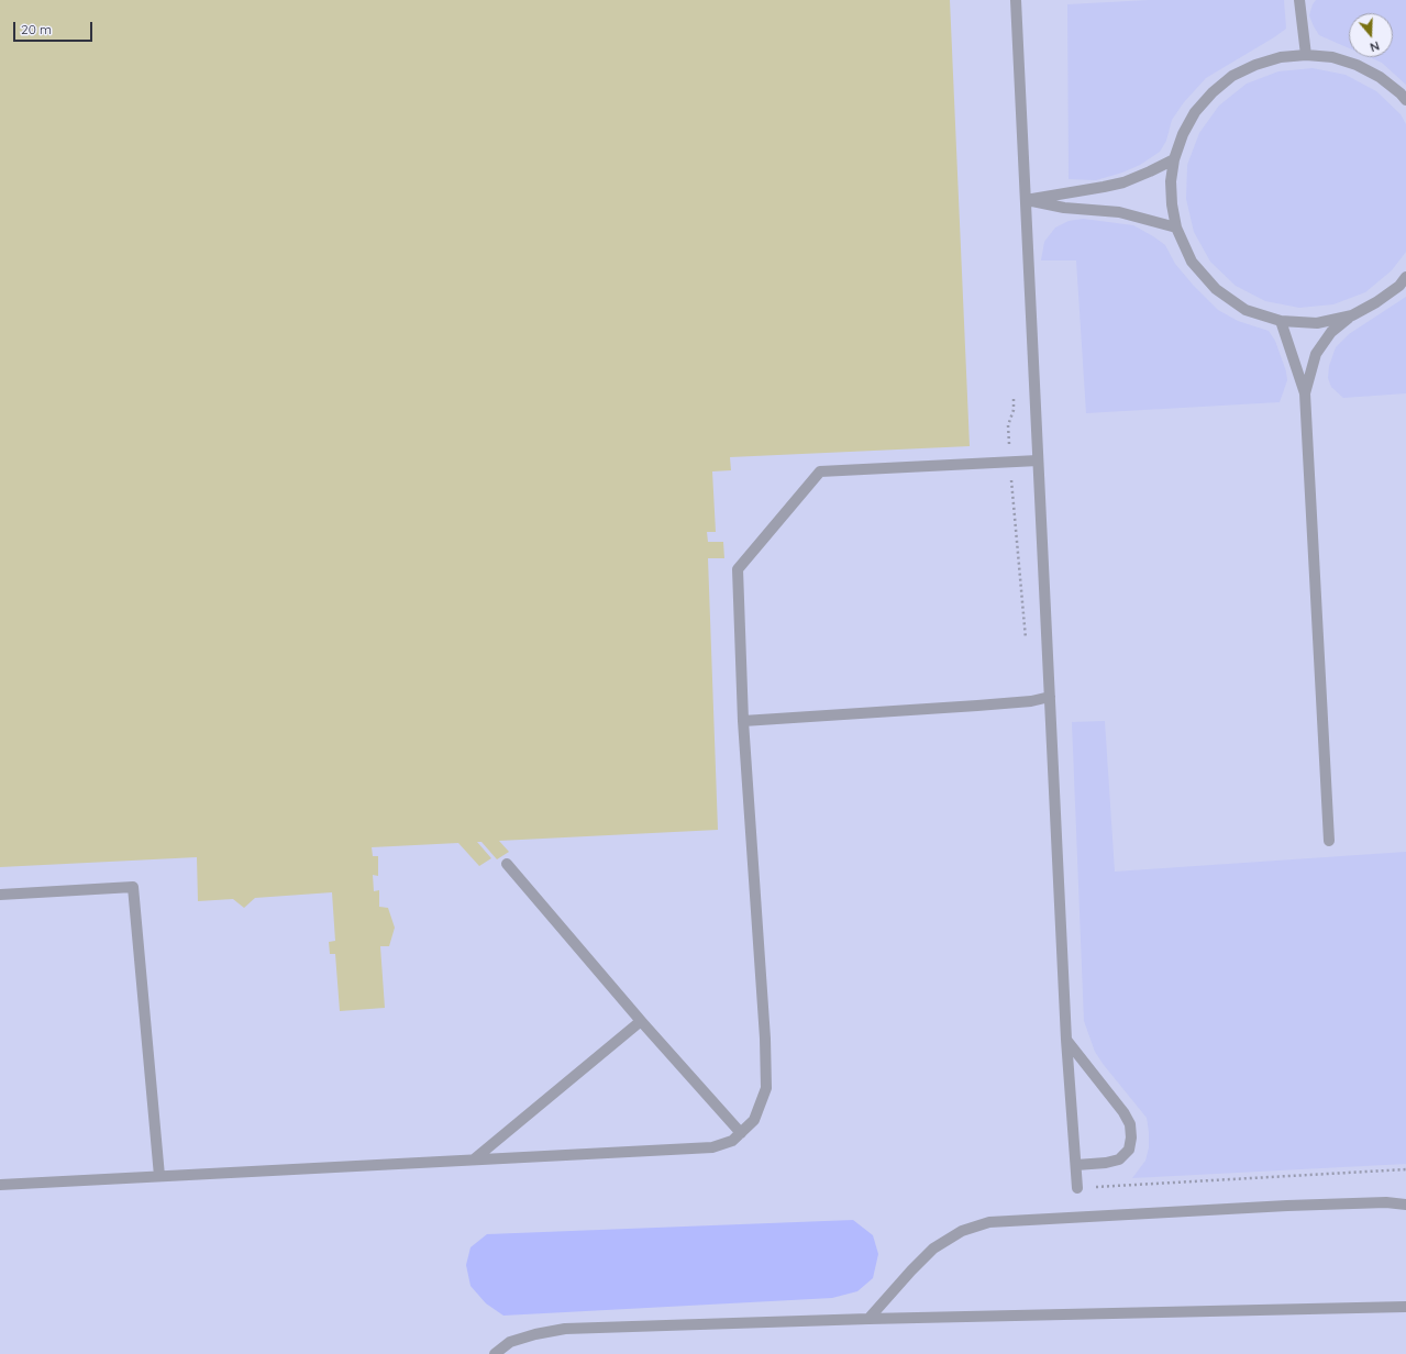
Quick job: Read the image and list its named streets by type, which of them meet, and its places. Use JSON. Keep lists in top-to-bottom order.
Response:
{
  "scale_bar": "20 m",
  "north": "bottom"
}
